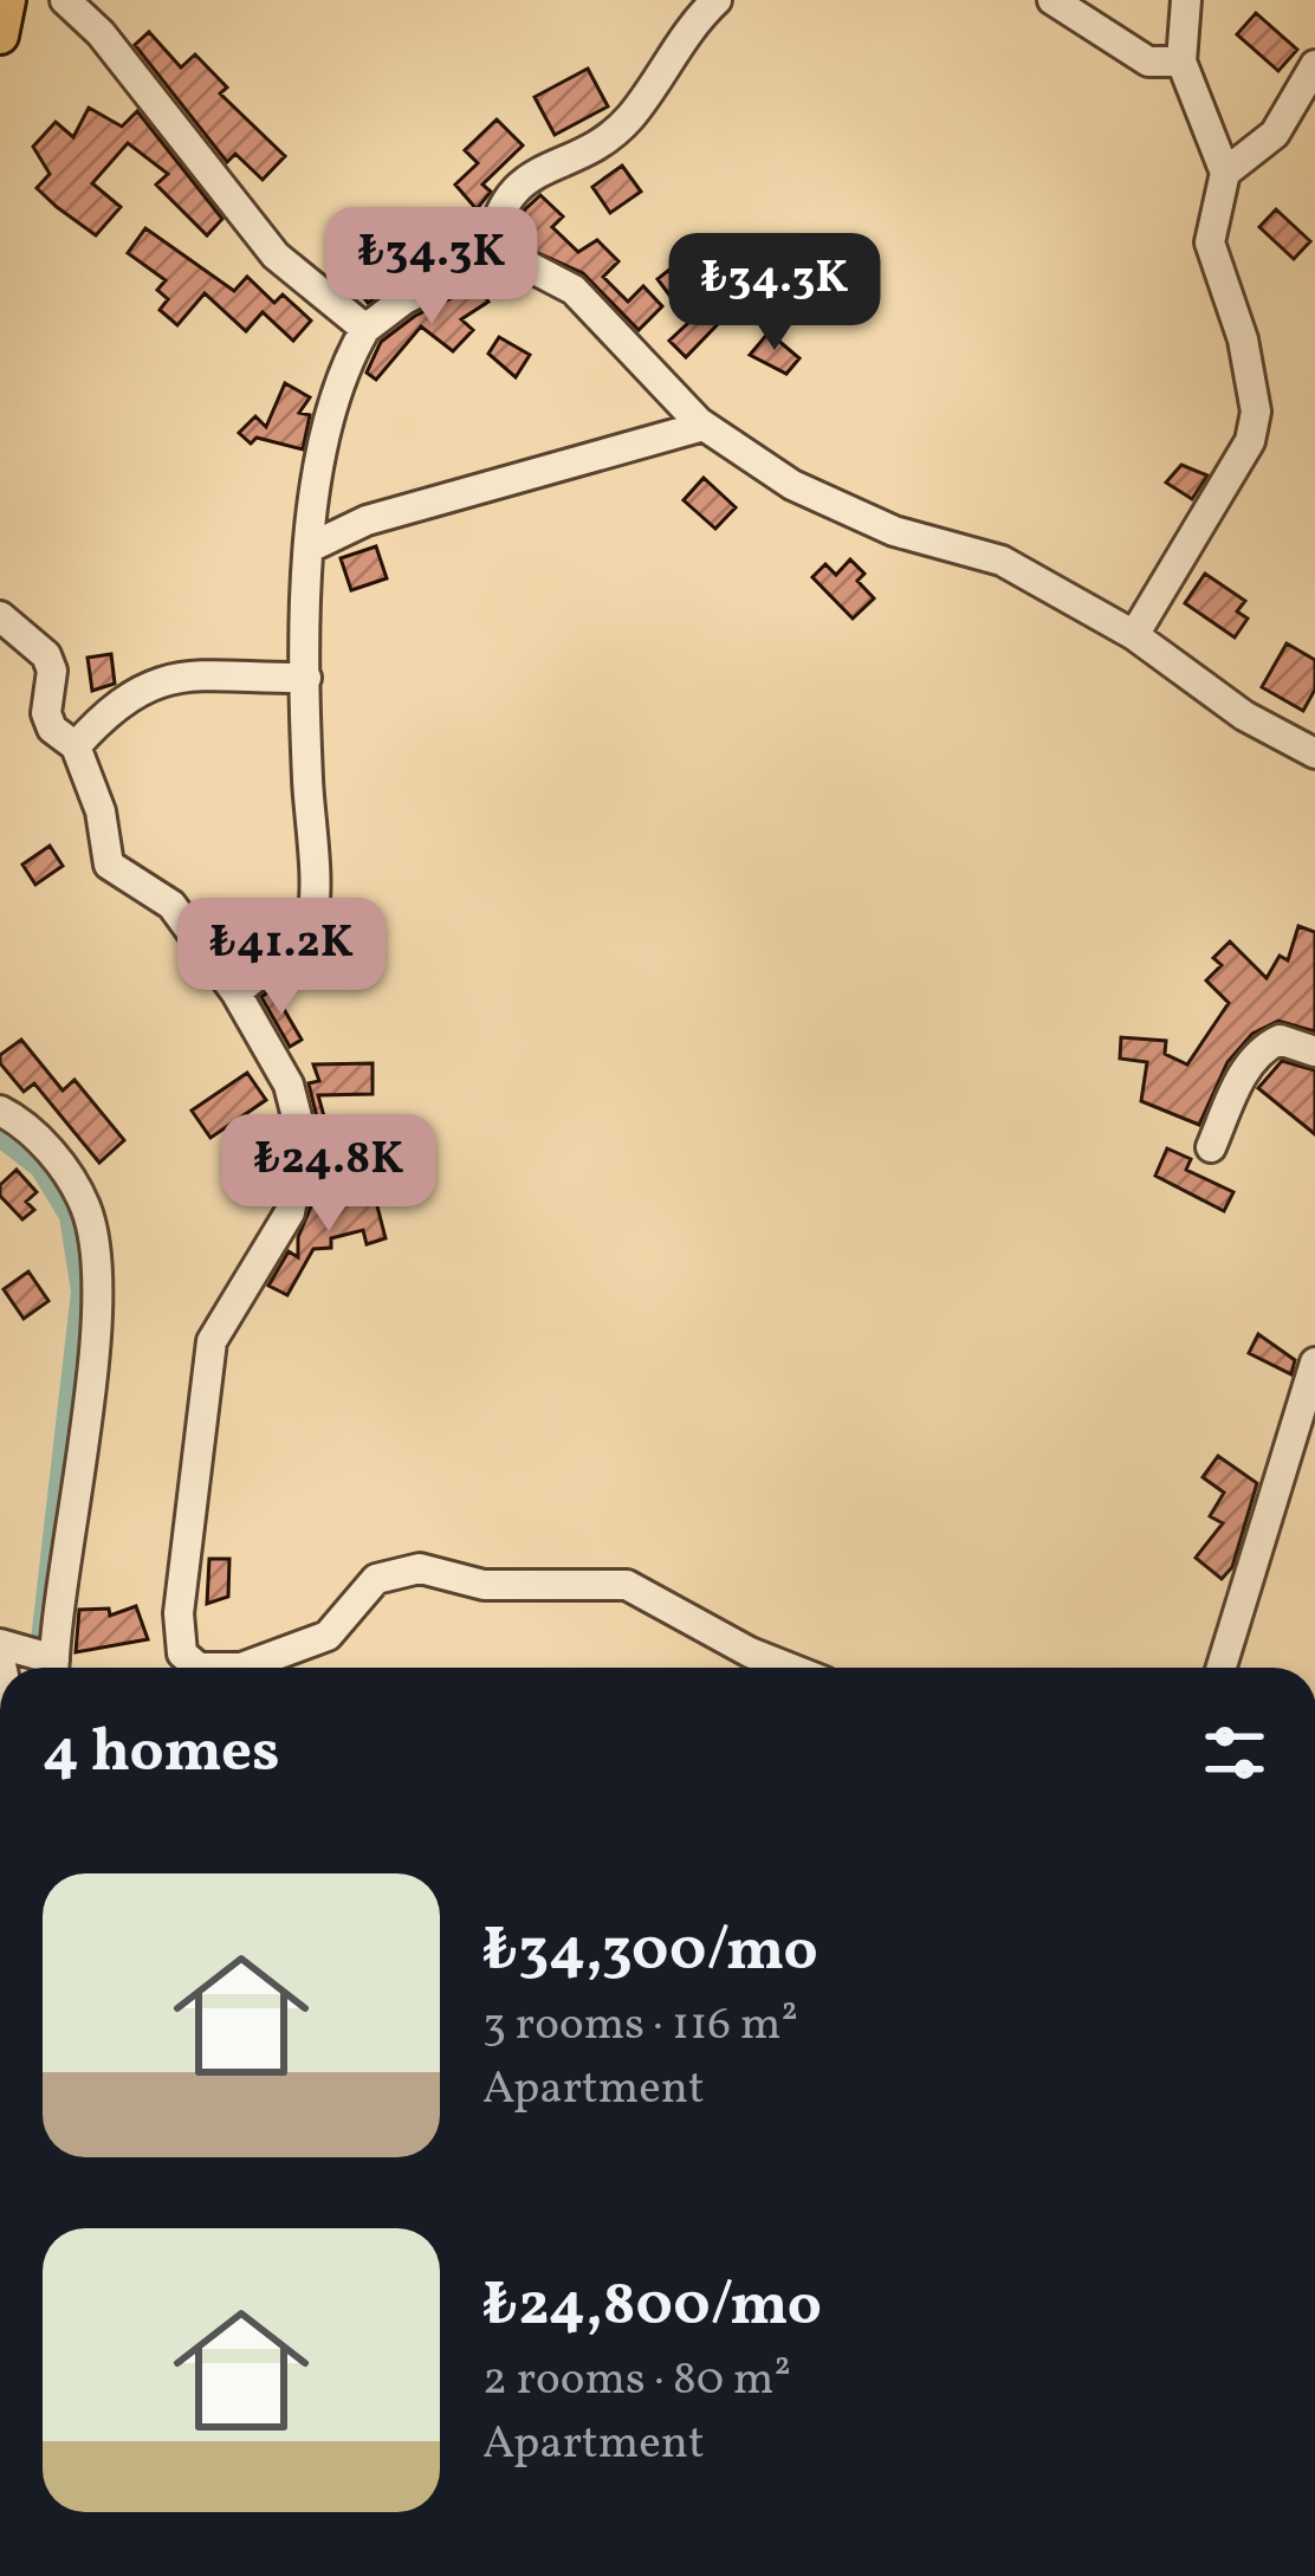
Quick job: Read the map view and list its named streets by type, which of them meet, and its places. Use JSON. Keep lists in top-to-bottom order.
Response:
{
  "page": {
    "price": [
      "₺34.3K",
      "₺34.3K",
      "₺41.2K",
      "₺24.8K"
    ],
    "heading": "4 homes",
    "list": [
      {
        "name": "₺34,300/mo",
        "note": "3 rooms · 116 m² · Apartment"
      },
      {
        "name": "₺24,800/mo",
        "note": "2 rooms · 80 m² · Apartment"
      }
    ]
  }
}
